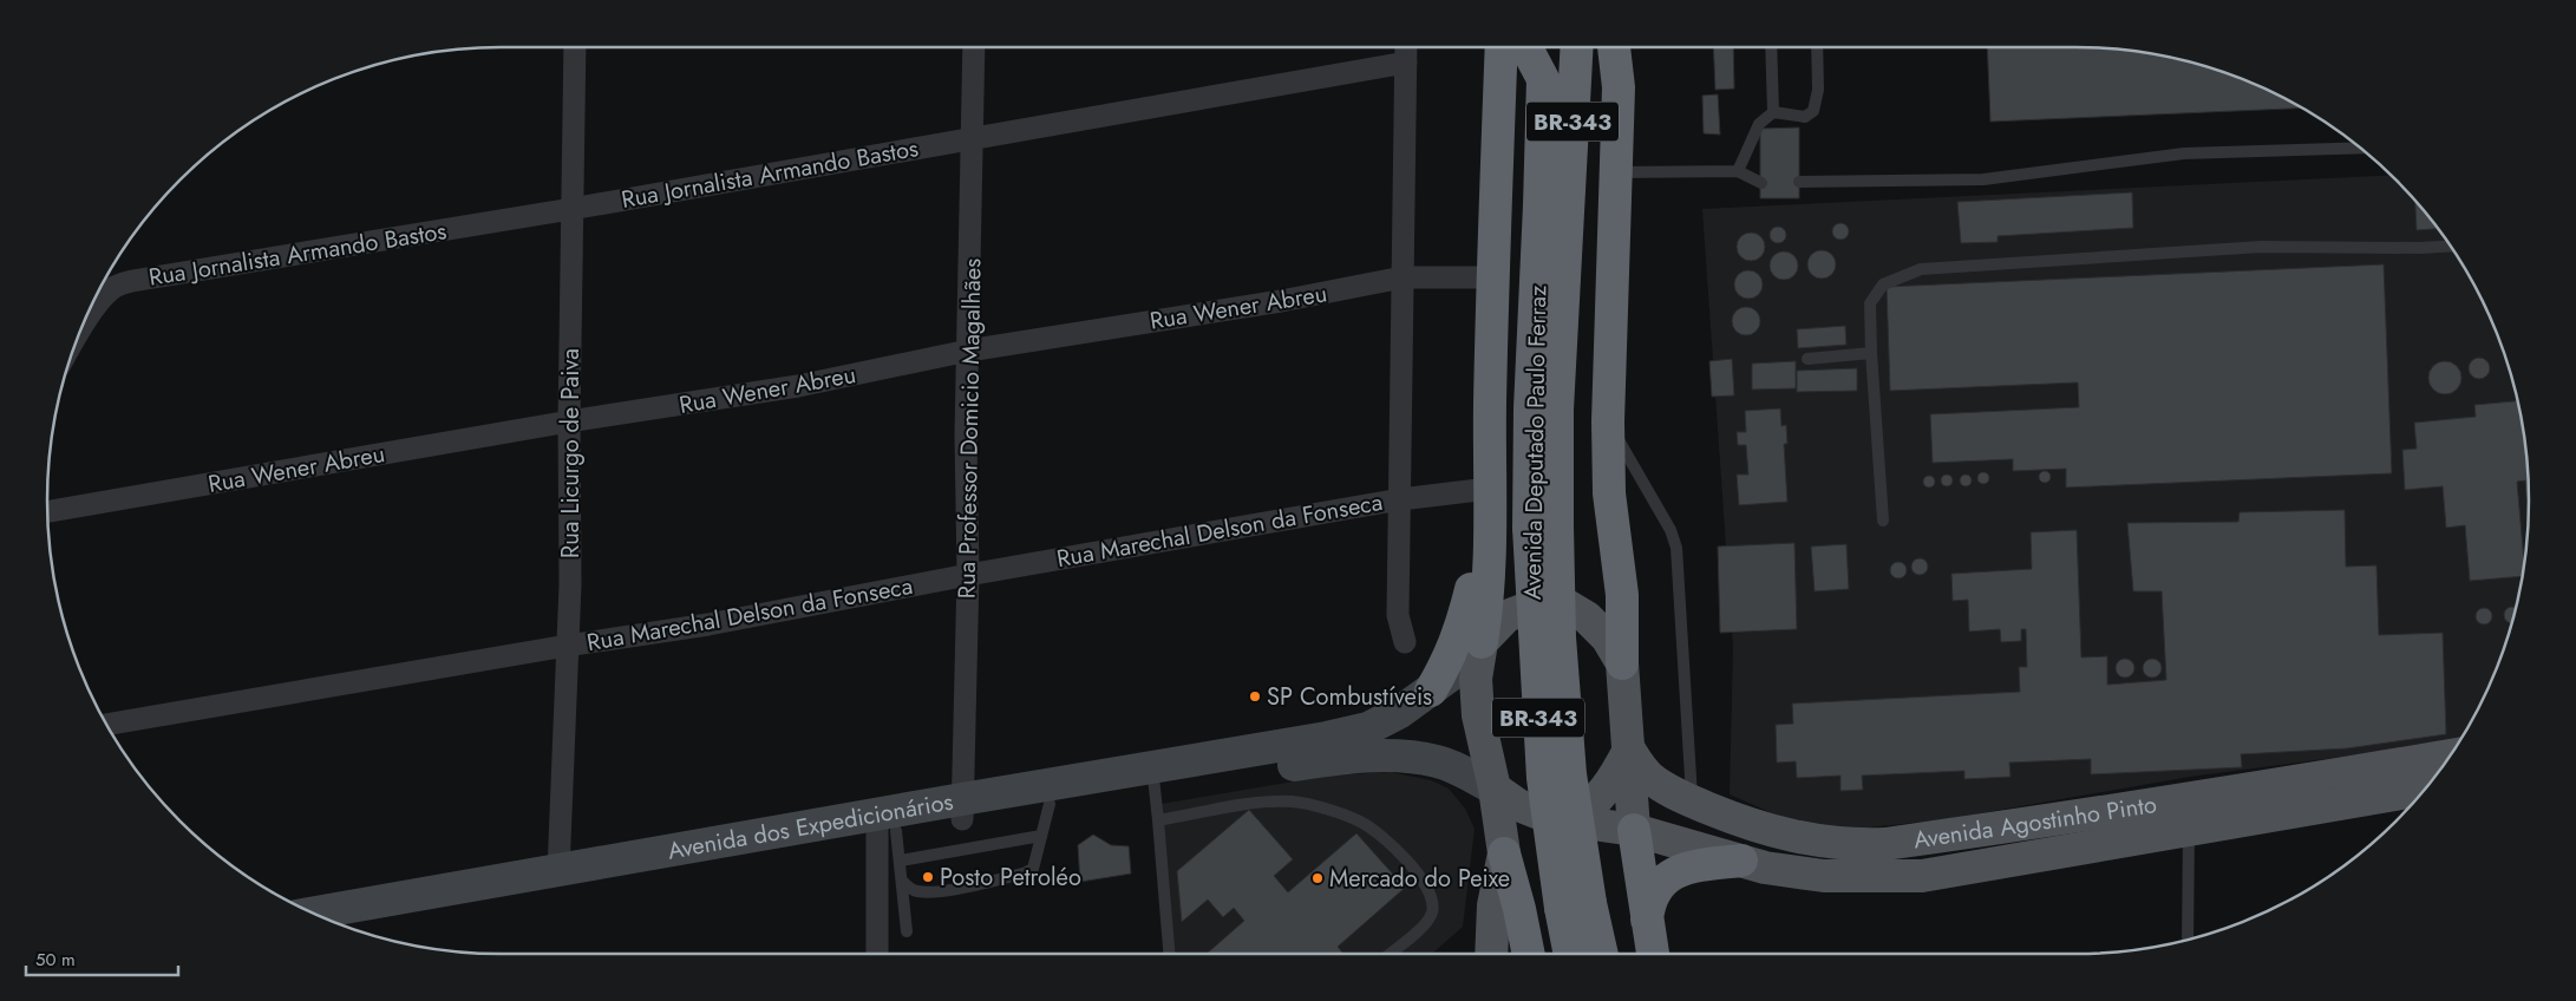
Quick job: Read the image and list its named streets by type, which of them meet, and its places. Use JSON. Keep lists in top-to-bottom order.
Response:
{
  "streets": {
    "highway": ["BR-343", "Avenida Deputado Paulo Ferraz"],
    "main road": ["Avenida Agostinho Pinto", "Avenida dos Expedicionários"],
    "street": [
      "Rua Jornalista Armando Bastos",
      "Rua Wener Abreu",
      "Rua Professor Domicio Magalhães",
      "Rua Licurgo de Paiva",
      "Rua Marechal Delson da Fonseca"
    ]
  },
  "crossings": [
    ["BR-343", "Avenida Deputado Paulo Ferraz"],
    ["Rua Jornalista Armando Bastos", "Rua Professor Domicio Magalhães"],
    ["Rua Jornalista Armando Bastos", "Rua Licurgo de Paiva"],
    ["Rua Jornalista Armando Bastos", "Rua Marechal Delson da Fonseca"],
    ["Rua Wener Abreu", "Rua Professor Domicio Magalhães"],
    ["Rua Wener Abreu", "Rua Licurgo de Paiva"],
    ["Rua Wener Abreu", "Rua Marechal Delson da Fonseca"],
    ["Rua Professor Domicio Magalhães", "Rua Marechal Delson da Fonseca"],
    ["Rua Professor Domicio Magalhães", "Avenida dos Expedicionários"],
    ["Rua Licurgo de Paiva", "Rua Marechal Delson da Fonseca"],
    ["Rua Licurgo de Paiva", "Avenida dos Expedicionários"]
  ],
  "places": ["SP Combustíveis", "Posto Petroléo", "Mercado do Peixe"],
  "scale_bar": "50 m"
}
